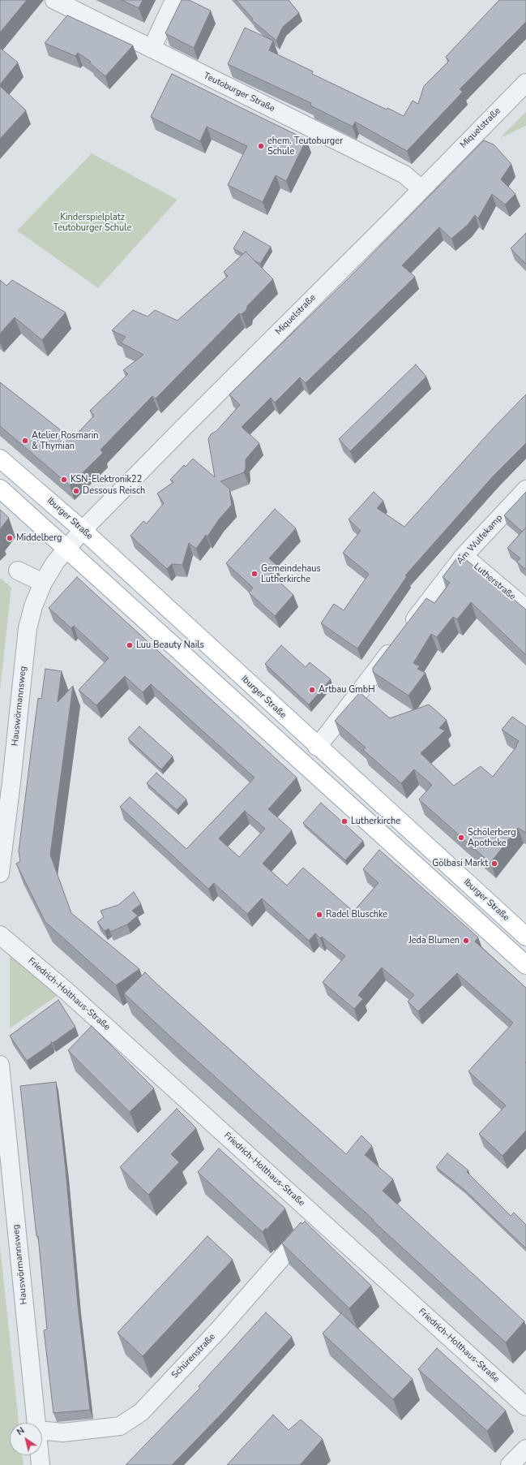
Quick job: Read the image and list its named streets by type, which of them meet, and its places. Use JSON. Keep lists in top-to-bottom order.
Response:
{
  "streets": {
    "main road": ["Iburger Straße"],
    "street": [
      "Teutoburger Straße",
      "Miquelstraße",
      "Am Wulfekamp",
      "Lutherstraße",
      "Hauswörmannsweg",
      "Friedrich-Holthaus-Straße",
      "Schürenstraße"
    ]
  },
  "crossings": [
    ["Teutoburger Straße", "Miquelstraße"],
    ["Miquelstraße", "Iburger Straße"],
    ["Miquelstraße", "Hauswörmannsweg"],
    ["Iburger Straße", "Am Wulfekamp"],
    ["Am Wulfekamp", "Lutherstraße"],
    ["Friedrich-Holthaus-Straße", "Schürenstraße"]
  ],
  "parks": ["Kinderspielplatz Teutoburger Schule"],
  "places": [
    "ehem. Teutoburger Schule",
    "Atelier Rosmarin & Thymian",
    "KSN-Elektronik22",
    "Dessous Reisch",
    "Middelberg",
    "Gemeindehaus Lutherkirche",
    "Luu Beauty Nails",
    "Artbau GmbH",
    "Lutherkirche",
    "Schölerberg Apotheke",
    "Gölbasi Markt",
    "Radel Bluschke",
    "Jeda Blumen"
  ],
  "north": "top left"
}
